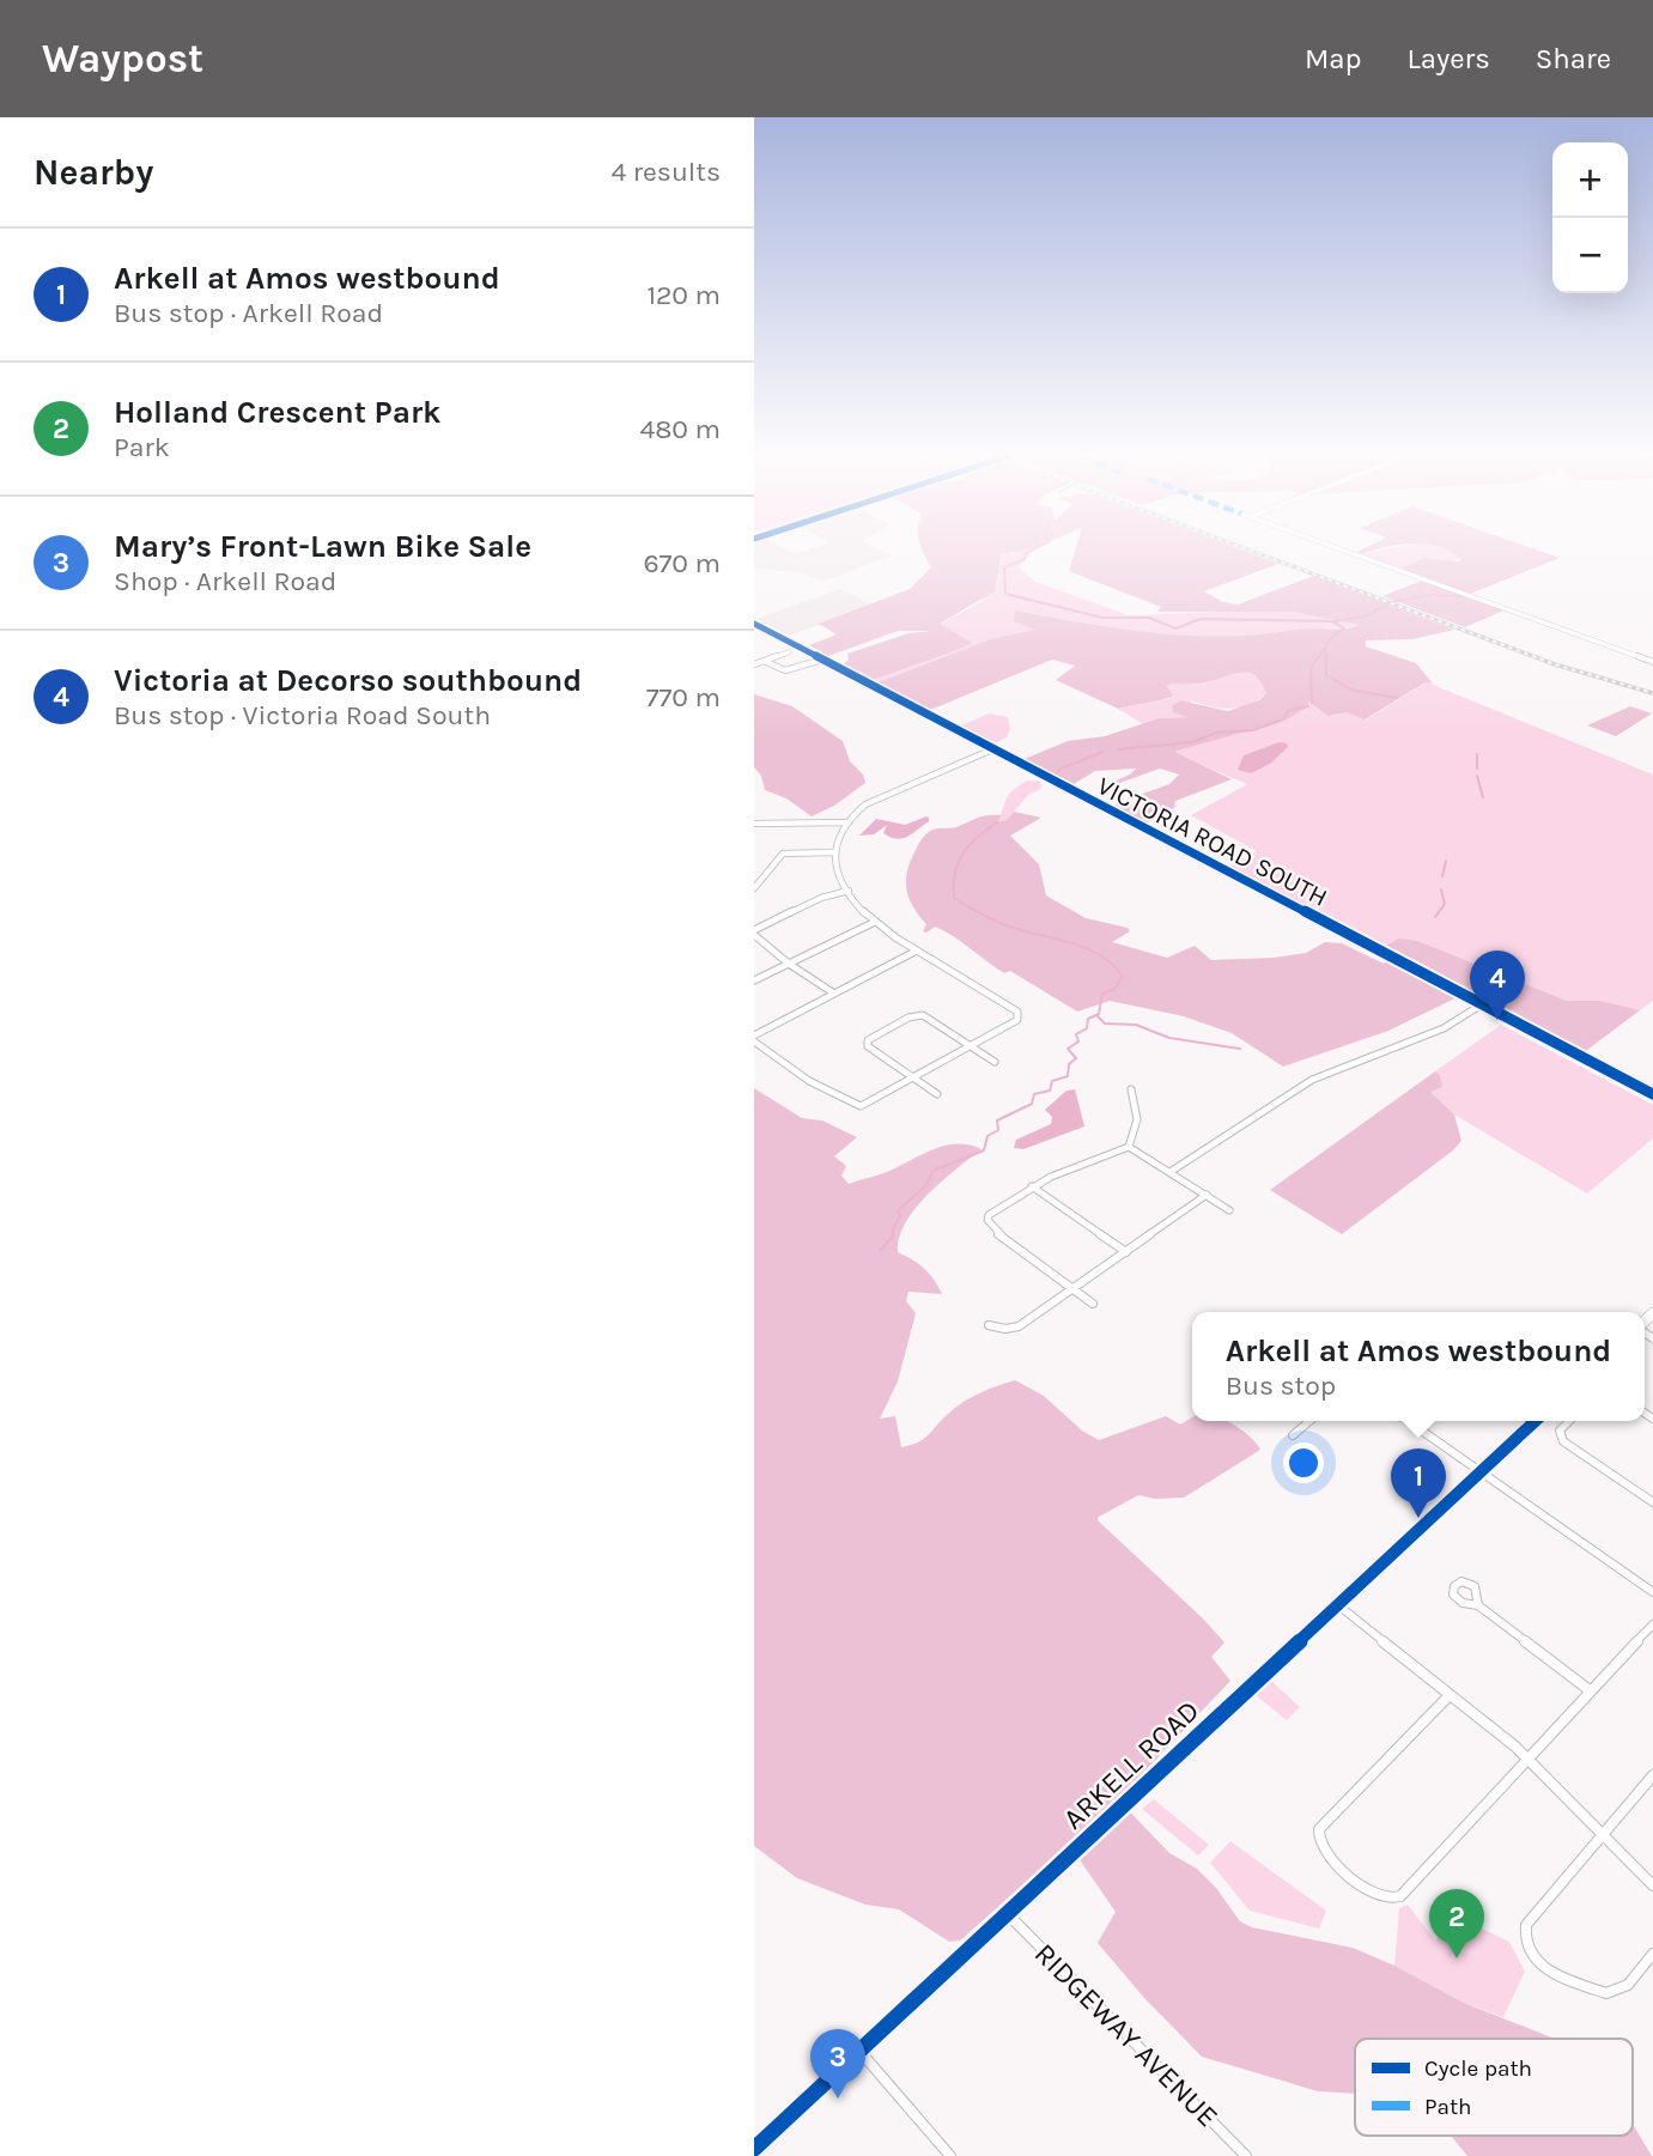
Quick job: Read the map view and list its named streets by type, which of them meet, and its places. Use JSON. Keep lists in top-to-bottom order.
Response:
{
  "streets": {
    "main road": ["VICTORIA ROAD SOUTH", "ARKELL ROAD"],
    "street": ["RIDGEWAY AVENUE"]
  },
  "crossings": [
    ["ARKELL ROAD", "RIDGEWAY AVENUE"]
  ],
  "legend": ["Cycle path", "Path"],
  "page": {
    "header": "Waypost",
    "nav": ["Map", "Layers", "Share"],
    "heading": ["Nearby", "4 results"],
    "map_buttons": ["+", "−"],
    "list": [
      {
        "mark": "1",
        "name": "Arkell at Amos westbound",
        "note": "Bus stop · Arkell Road",
        "value": "120 m"
      },
      {
        "mark": "2",
        "name": "Holland Crescent Park",
        "note": "Park",
        "value": "480 m"
      },
      {
        "mark": "3",
        "name": "Mary’s Front-Lawn Bike Sale",
        "note": "Shop · Arkell Road",
        "value": "670 m"
      },
      {
        "mark": "4",
        "name": "Victoria at Decorso southbound",
        "note": "Bus stop · Victoria Road South",
        "value": "770 m"
      }
    ],
    "pins": [
      "4",
      "1",
      "2",
      "3"
    ],
    "popup": ["Arkell at Amos westbound", "Bus stop"]
  }
}
